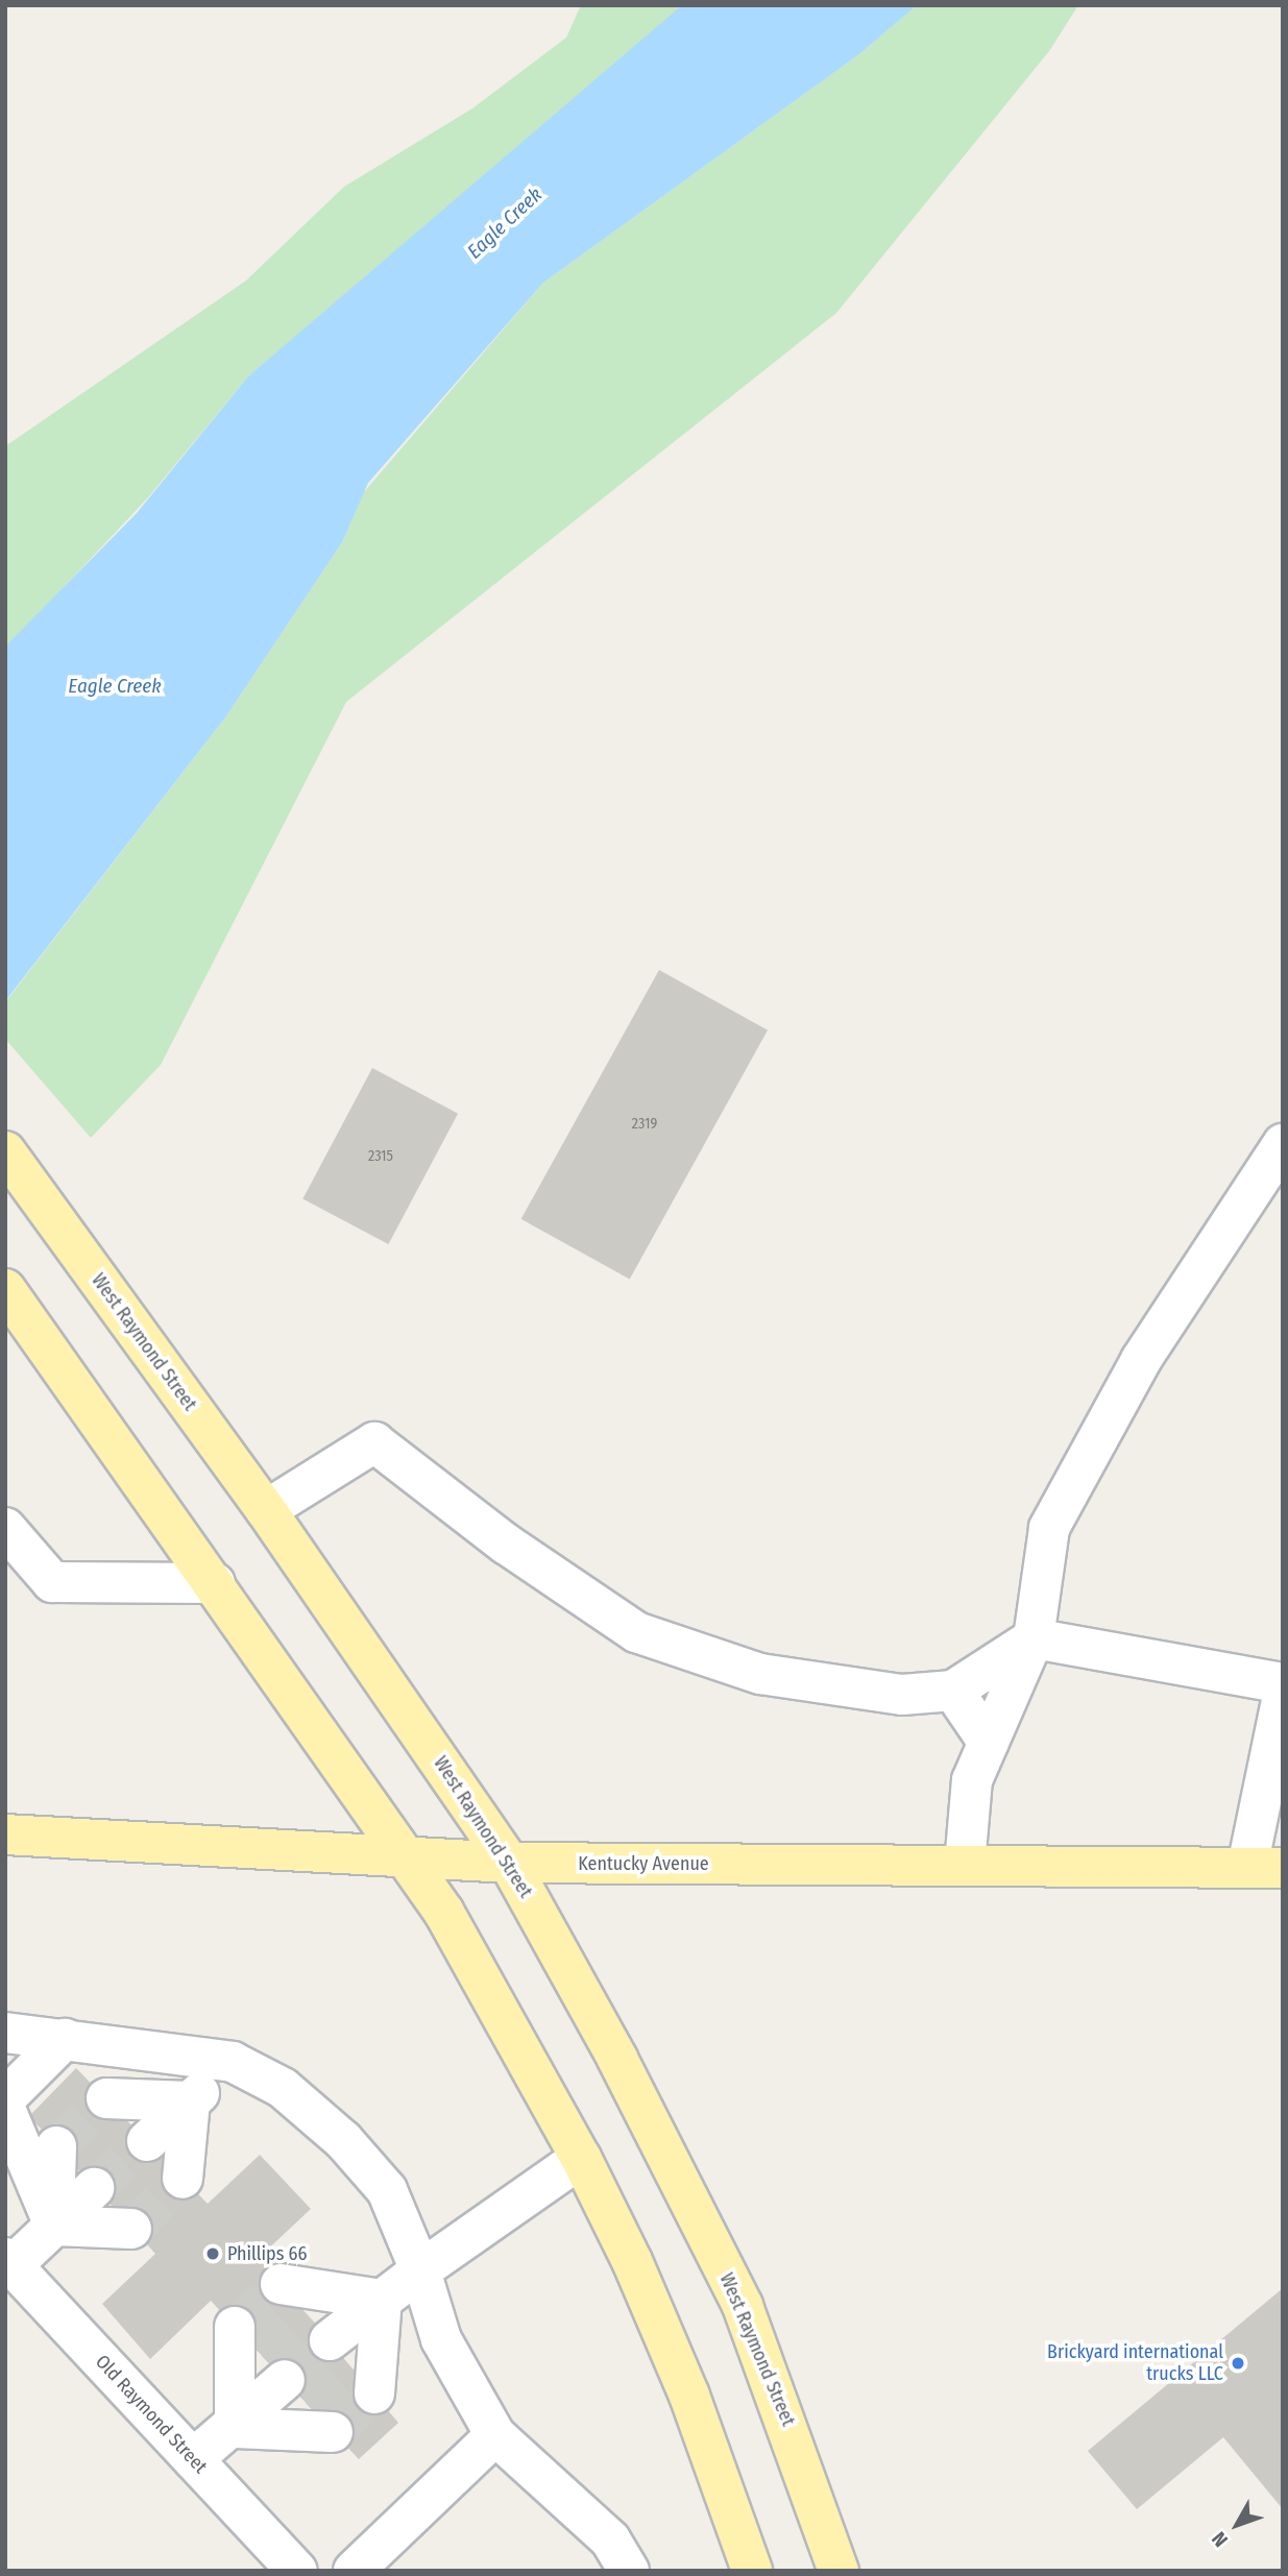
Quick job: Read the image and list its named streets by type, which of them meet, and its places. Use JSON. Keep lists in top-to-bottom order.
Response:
{
  "streets": {
    "main road": ["West Raymond Street", "Kentucky Avenue"],
    "lane": ["Old Raymond Street"]
  },
  "crossings": [
    ["West Raymond Street", "Kentucky Avenue"]
  ],
  "water": ["Eagle Creek"],
  "places": ["Phillips 66", "Brickyard international trucks LLC"],
  "house_numbers": ["2319", "2315"],
  "north": "bottom left"
}
